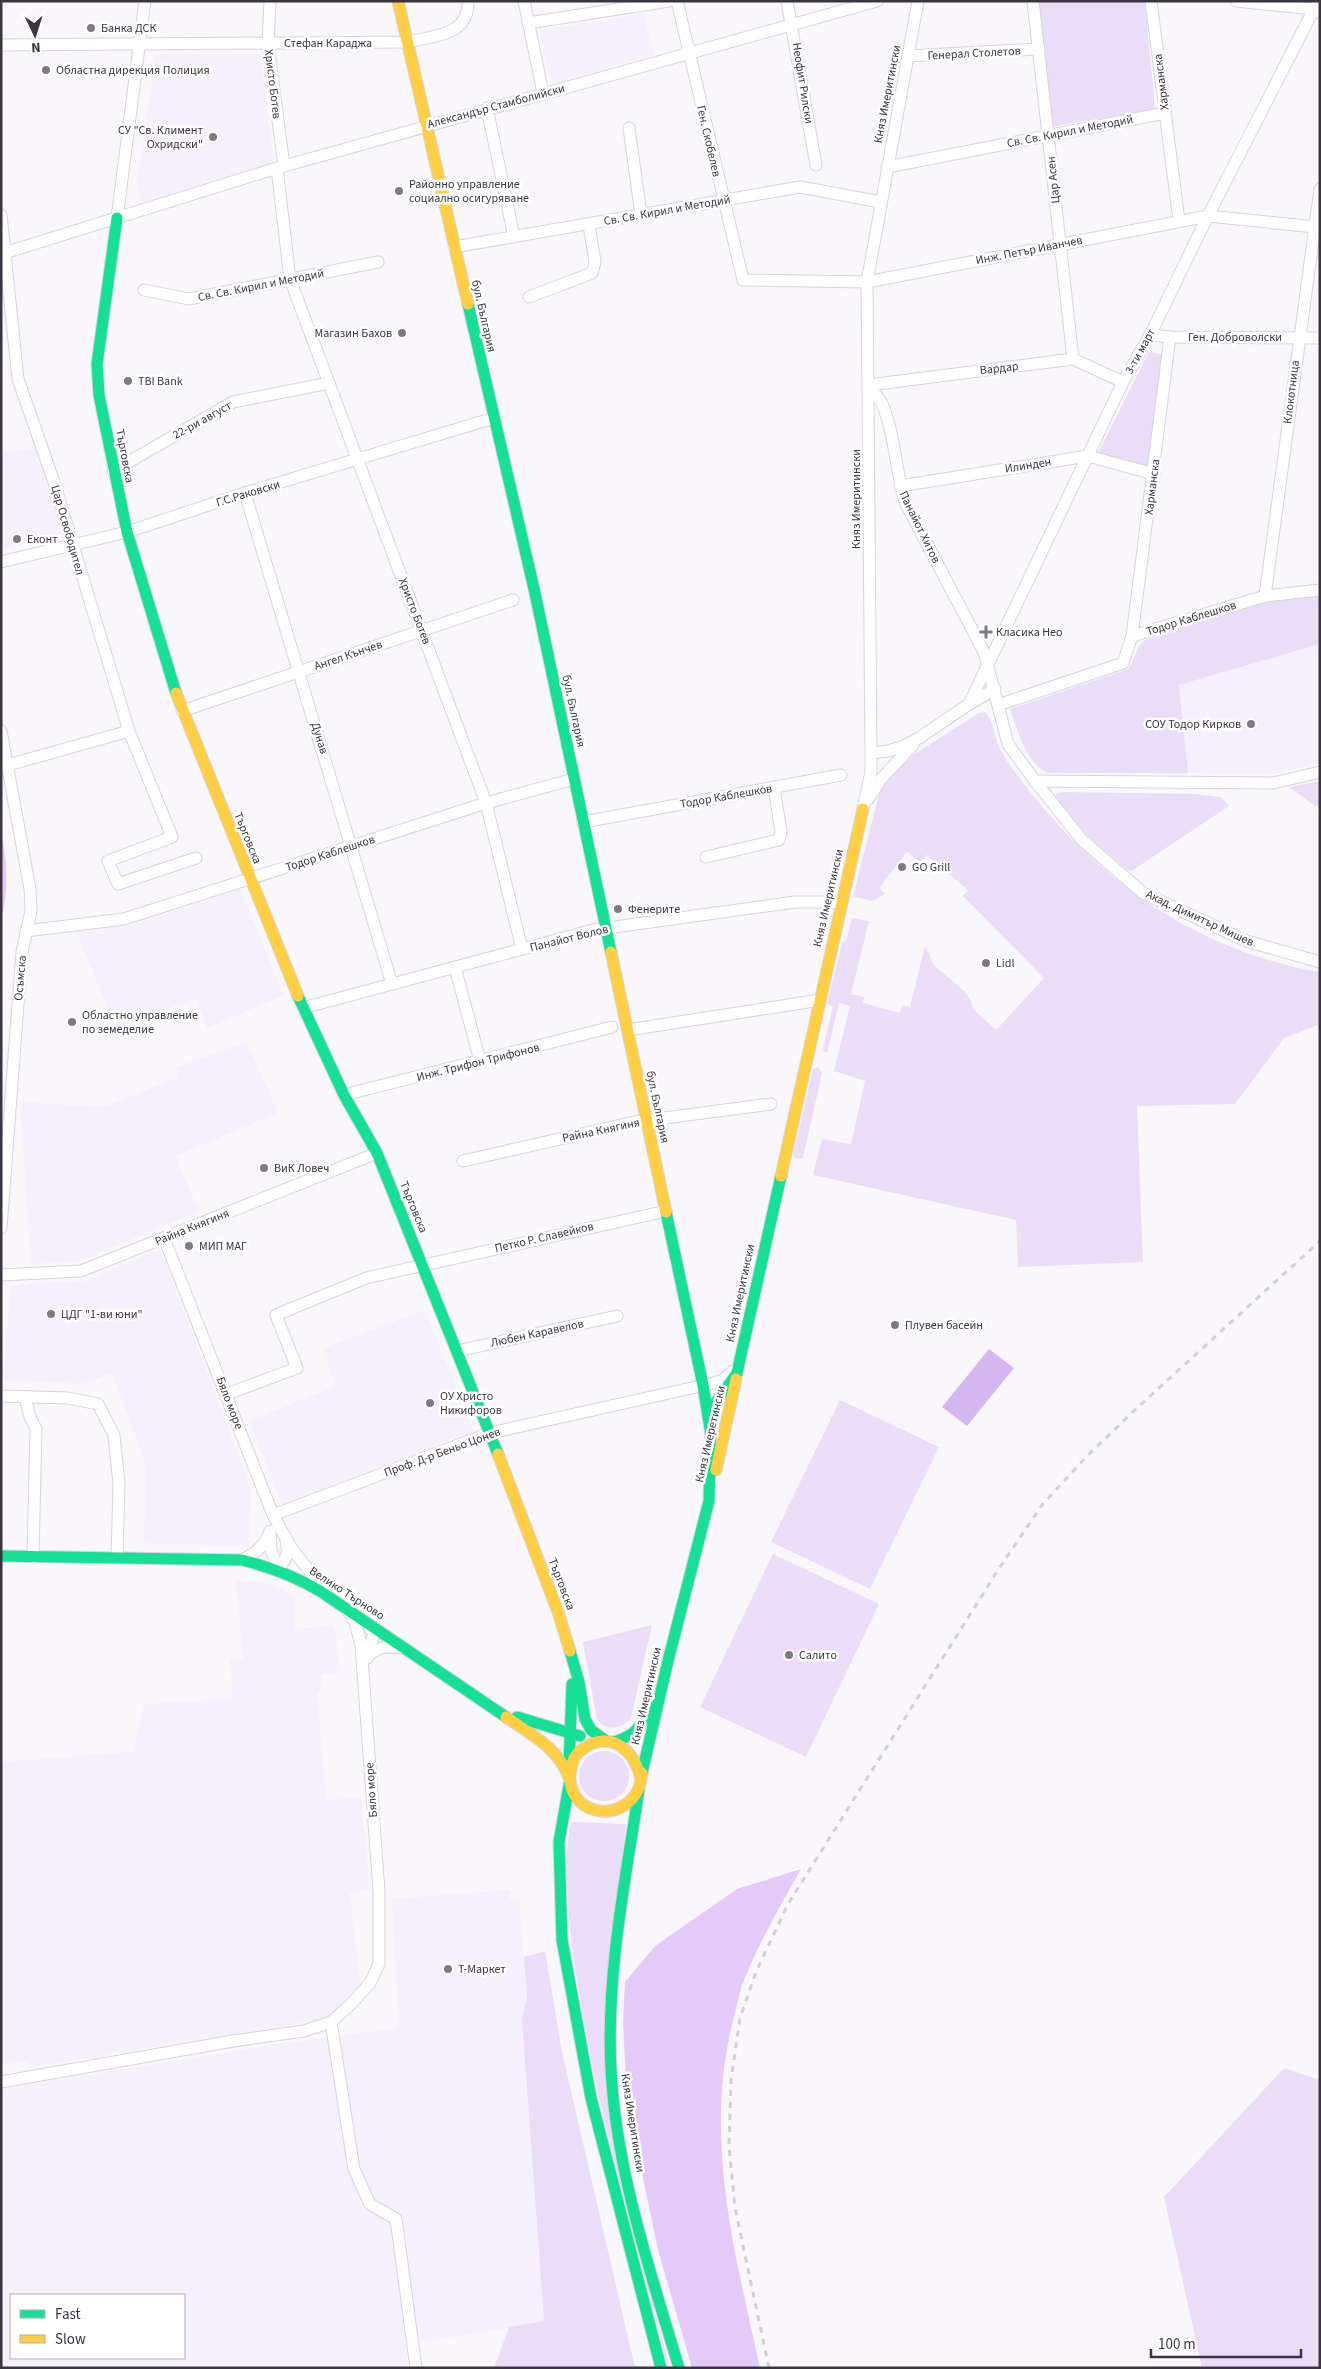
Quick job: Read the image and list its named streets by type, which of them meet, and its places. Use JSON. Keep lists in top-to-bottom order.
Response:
{
  "streets": {
    "street": [
      "Стефан Караджа",
      "Генерал Столетов",
      "Харманска",
      "Неофит Рилски",
      "Христо Ботев",
      "Княз Имеритински",
      "Александър Стамболийски",
      "Св. Св. Кирил и Методий",
      "Ген. Скобелев",
      "Цар Асен",
      "Инж. Петър Иванчев",
      "бул. България",
      "Ген. Доброволски",
      "3-ти март",
      "Вардар",
      "Клокотница",
      "22-ри август",
      "Търговска",
      "Илинден",
      "Г.С.Раковски",
      "Панайот Хитов",
      "Цар Освободител",
      "Тодор Каблешков",
      "Ангел Кънчев",
      "Дунав",
      "Акад. Димитър Мишев",
      "Панайот Волов",
      "Осъмска",
      "Инж. Трифон Трифонов",
      "Райна Княгиня",
      "Петко Р. Славейков",
      "Любен Каравелов",
      "Бяло море",
      "Княз Имеретински",
      "Проф. Д-р Беньо Цонев",
      "Велико Търново"
    ]
  },
  "crossings": [
    ["Стефан Караджа", "Христо Ботев"],
    ["Стефан Караджа", "бул. България"],
    ["Стефан Караджа", "Търговска"],
    ["Генерал Столетов", "Княз Имеритински"],
    ["Генерал Столетов", "Цар Асен"],
    ["Харманска", "Св. Св. Кирил и Методий"],
    ["Харманска", "Инж. Петър Иванчев"],
    ["Харманска", "Ген. Доброволски"],
    ["Харманска", "Илинден"],
    ["Харманска", "Тодор Каблешков"],
    ["Неофит Рилски", "Александър Стамболийски"],
    ["Христо Ботев", "Александър Стамболийски"],
    ["Христо Ботев", "Св. Св. Кирил и Методий"],
    ["Христо Ботев", "22-ри август"],
    ["Христо Ботев", "Г.С.Раковски"],
    ["Христо Ботев", "Тодор Каблешков"],
    ["Христо Ботев", "Ангел Кънчев"],
    ["Христо Ботев", "Панайот Волов"],
    ["Княз Имеритински", "Св. Св. Кирил и Методий"],
    ["Княз Имеритински", "Инж. Петър Иванчев"],
    ["Княз Имеритински", "бул. България"],
    ["Княз Имеритински", "Вардар"],
    ["Княз Имеритински", "Панайот Хитов"],
    ["Княз Имеритински", "Панайот Волов"],
    ["Княз Имеритински", "Княз Имеретински"],
    ["Княз Имеритински", "Проф. Д-р Беньо Цонев"],
    ["Княз Имеритински", "Велико Търново"],
    ["Александър Стамболийски", "Ген. Скобелев"],
    ["Александър Стамболийски", "бул. България"],
    ["Александър Стамболийски", "Търговска"],
    ["Александър Стамболийски", "Цар Освободител"],
    ["Св. Св. Кирил и Методий", "Ген. Скобелев"],
    ["Св. Св. Кирил и Методий", "Цар Асен"],
    ["Св. Св. Кирил и Методий", "бул. България"],
    ["Ген. Скобелев", "Инж. Петър Иванчев"],
    ["Цар Асен", "Инж. Петър Иванчев"],
    ["Цар Асен", "Вардар"],
    ["Инж. Петър Иванчев", "3-ти март"],
    ["Инж. Петър Иванчев", "Клокотница"],
    ["бул. България", "Г.С.Раковски"],
    ["бул. България", "Тодор Каблешков"],
    ["бул. България", "Панайот Волов"],
    ["бул. България", "Райна Княгиня"],
    ["бул. България", "Петко Р. Славейков"],
    ["бул. България", "Проф. Д-р Беньо Цонев"],
    ["Ген. Доброволски", "3-ти март"],
    ["Ген. Доброволски", "Клокотница"],
    ["3-ти март", "Илинден"],
    ["3-ти март", "Панайот Хитов"],
    ["3-ти март", "Акад. Димитър Мишев"],
    ["Вардар", "Панайот Хитов"],
    ["Клокотница", "Тодор Каблешков"],
    ["22-ри август", "Търговска"],
    ["Търговска", "Г.С.Раковски"],
    ["Търговска", "Тодор Каблешков"],
    ["Търговска", "Ангел Кънчев"],
    ["Търговска", "Панайот Волов"],
    ["Търговска", "Инж. Трифон Трифонов"],
    ["Търговска", "Райна Княгиня"],
    ["Търговска", "Петко Р. Славейков"],
    ["Търговска", "Любен Каравелов"],
    ["Търговска", "Проф. Д-р Беньо Цонев"],
    ["Илинден", "Панайот Хитов"],
    ["Г.С.Раковски", "Цар Освободител"],
    ["Г.С.Раковски", "Дунав"],
    ["Панайот Хитов", "Акад. Димитър Мишев"],
    ["Тодор Каблешков", "Дунав"],
    ["Тодор Каблешков", "Акад. Димитър Мишев"],
    ["Тодор Каблешков", "Осъмска"],
    ["Ангел Кънчев", "Дунав"],
    ["Дунав", "Панайот Волов"],
    ["Райна Княгиня", "Бяло море"],
    ["Петко Р. Славейков", "Бяло море"],
    ["Бяло море", "Проф. Д-р Беньо Цонев"],
    ["Бяло море", "Велико Търново"]
  ],
  "places": {
    "other": [
      "Банка ДСК",
      "Областна дирекция Полиция",
      "СУ \"Св. Климент Охридски\"",
      "Районно управление социално осигуряване",
      "Магазин Бахов",
      "TBI Bank",
      "Еконт",
      "СОУ Тодор Кирков",
      "GO Grill",
      "Фенерите",
      "Lidl",
      "Областно управление по земеделие",
      "ВиК Ловеч",
      "МИП МАГ",
      "ЦДГ \"1-ви юни\"",
      "Плувен басейн",
      "ОУ Христо Никифоров",
      "Салито",
      "Т-Маркет"
    ],
    "health": ["Класика Нео"]
  },
  "legend": ["Fast", "Slow"],
  "scale_bar": "100 m",
  "north": "bottom"
}
